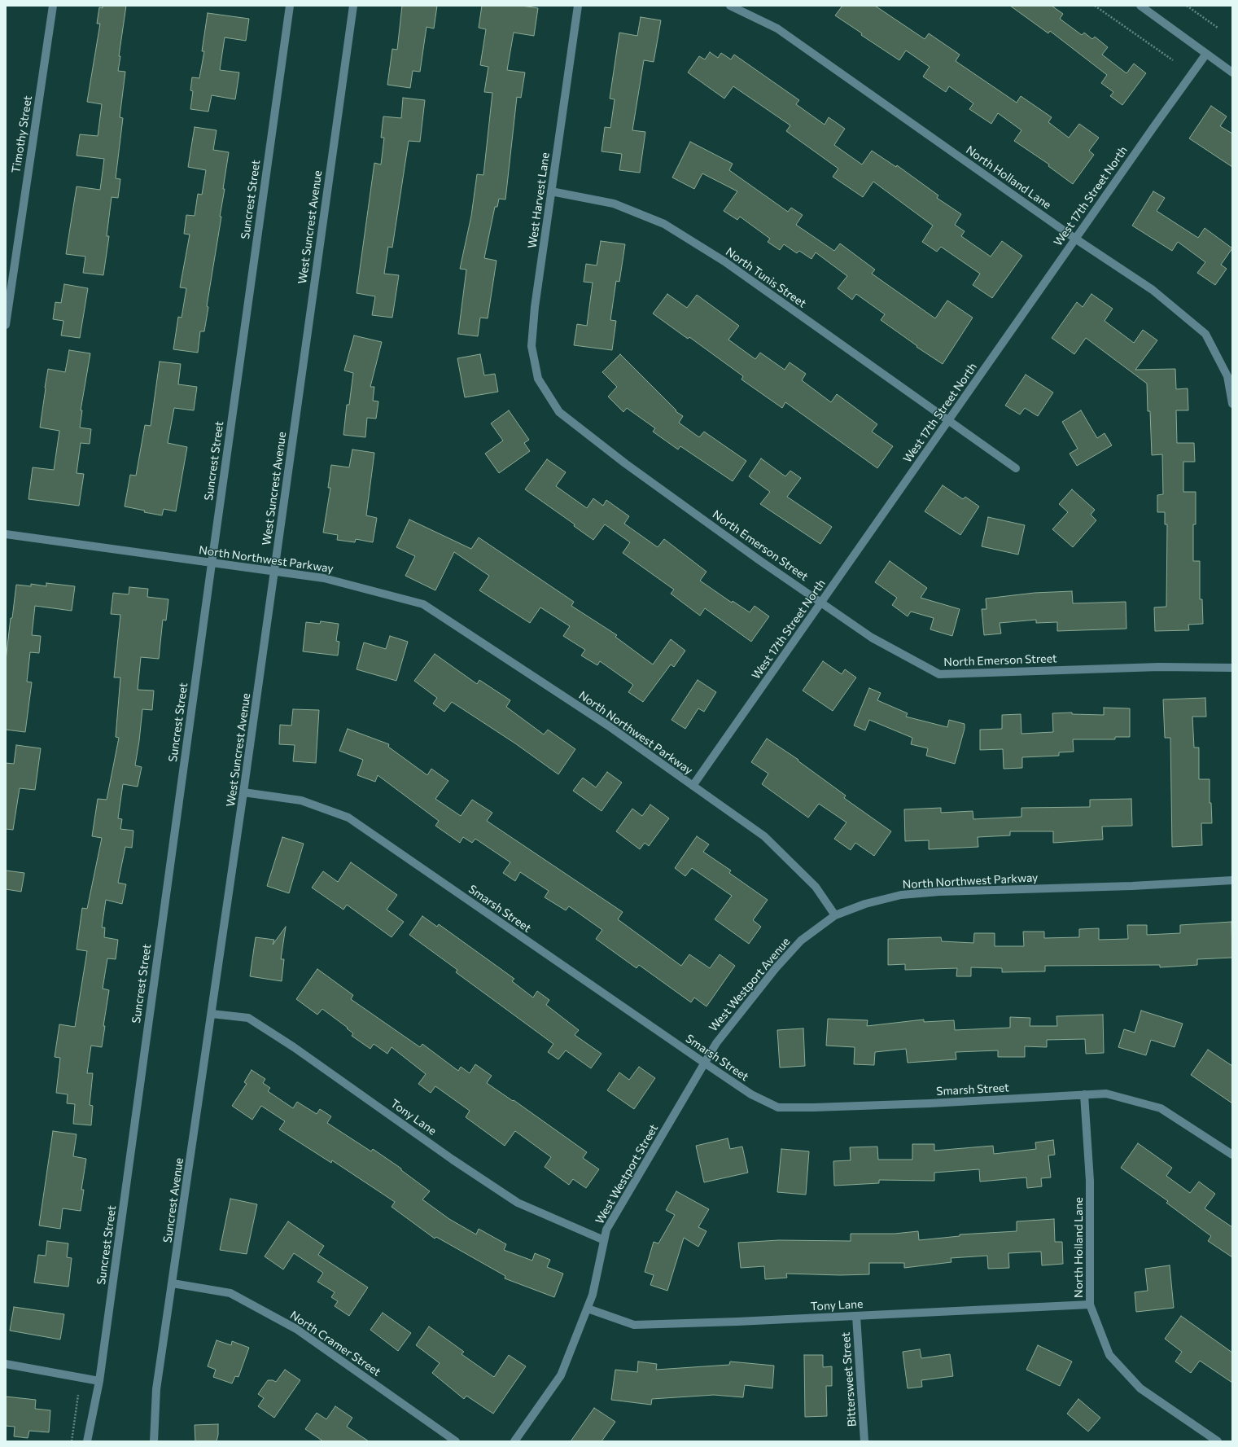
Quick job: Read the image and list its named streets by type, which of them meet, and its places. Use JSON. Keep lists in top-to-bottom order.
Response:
{
  "streets": {
    "street": [
      "Timothy Street",
      "North Holland Lane",
      "West 17th Street North",
      "Suncrest Street",
      "West Harvest Lane",
      "West Suncrest Avenue",
      "North Tunis Street",
      "North Emerson Street",
      "North Northwest Parkway",
      "Smarsh Street",
      "West Westport Avenue",
      "Tony Lane",
      "West Westport Street",
      "Suncrest Avenue",
      "North Cramer Street",
      "Bittersweet Street"
    ]
  },
  "crossings": [
    ["North Holland Lane", "West 17th Street North"],
    ["North Holland Lane", "Smarsh Street"],
    ["North Holland Lane", "Tony Lane"],
    ["West 17th Street North", "North Tunis Street"],
    ["West 17th Street North", "North Emerson Street"],
    ["West 17th Street North", "North Northwest Parkway"],
    ["Suncrest Street", "North Northwest Parkway"],
    ["West Harvest Lane", "North Tunis Street"],
    ["West Harvest Lane", "North Emerson Street"],
    ["West Suncrest Avenue", "North Northwest Parkway"],
    ["West Suncrest Avenue", "Smarsh Street"],
    ["West Suncrest Avenue", "Tony Lane"],
    ["West Suncrest Avenue", "Suncrest Avenue"],
    ["North Northwest Parkway", "West Westport Avenue"],
    ["Smarsh Street", "West Westport Avenue"],
    ["Smarsh Street", "West Westport Street"],
    ["West Westport Avenue", "West Westport Street"],
    ["Tony Lane", "West Westport Street"],
    ["Tony Lane", "Suncrest Avenue"],
    ["Tony Lane", "Bittersweet Street"],
    ["Suncrest Avenue", "North Cramer Street"]
  ]
}
